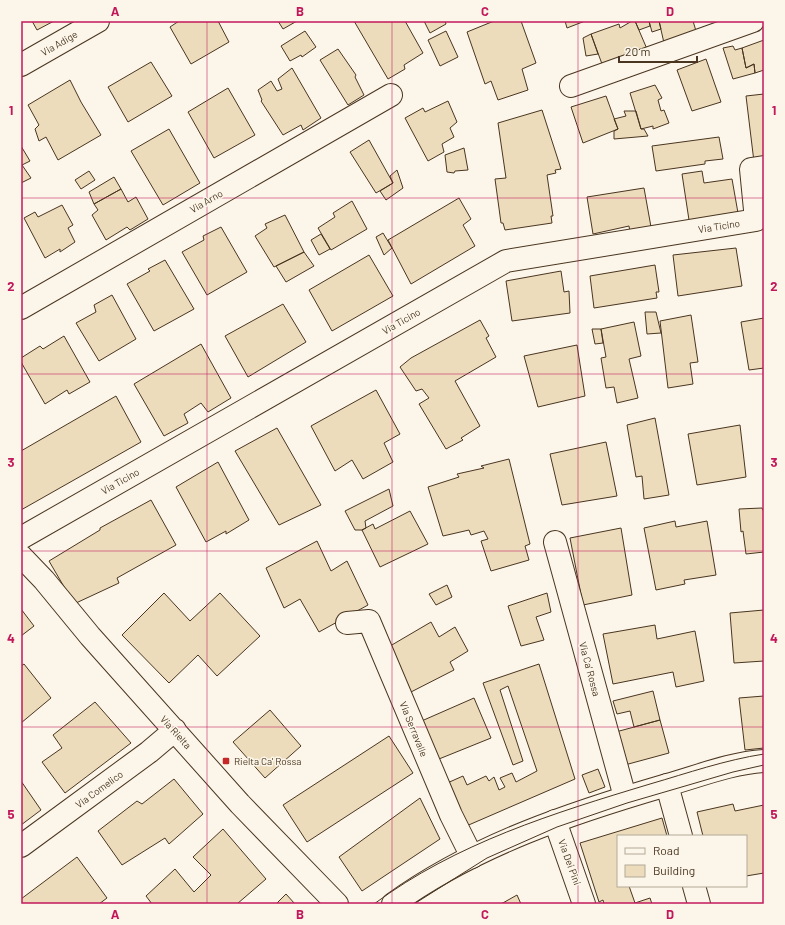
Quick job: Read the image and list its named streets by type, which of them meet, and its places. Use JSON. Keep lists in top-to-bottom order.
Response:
{
  "streets": {
    "street": [
      "Via Adige",
      "Via Arno",
      "Via Ticino",
      "Via Ca' Rossa",
      "Via Serravalle",
      "Via Rielta",
      "Via Comelico",
      "Via Dei Pini"
    ]
  },
  "crossings": [
    ["Via Rielta", "Via Comelico"]
  ],
  "places": {
    "transit": ["Rielta Ca' Rossa"]
  },
  "legend": ["Road", "Building"],
  "scale_bar": "20 m",
  "grid": {
    "columns": [
      "A",
      "B",
      "C",
      "D"
    ],
    "rows": [
      "1",
      "2",
      "3",
      "4",
      "5"
    ]
  }
}
